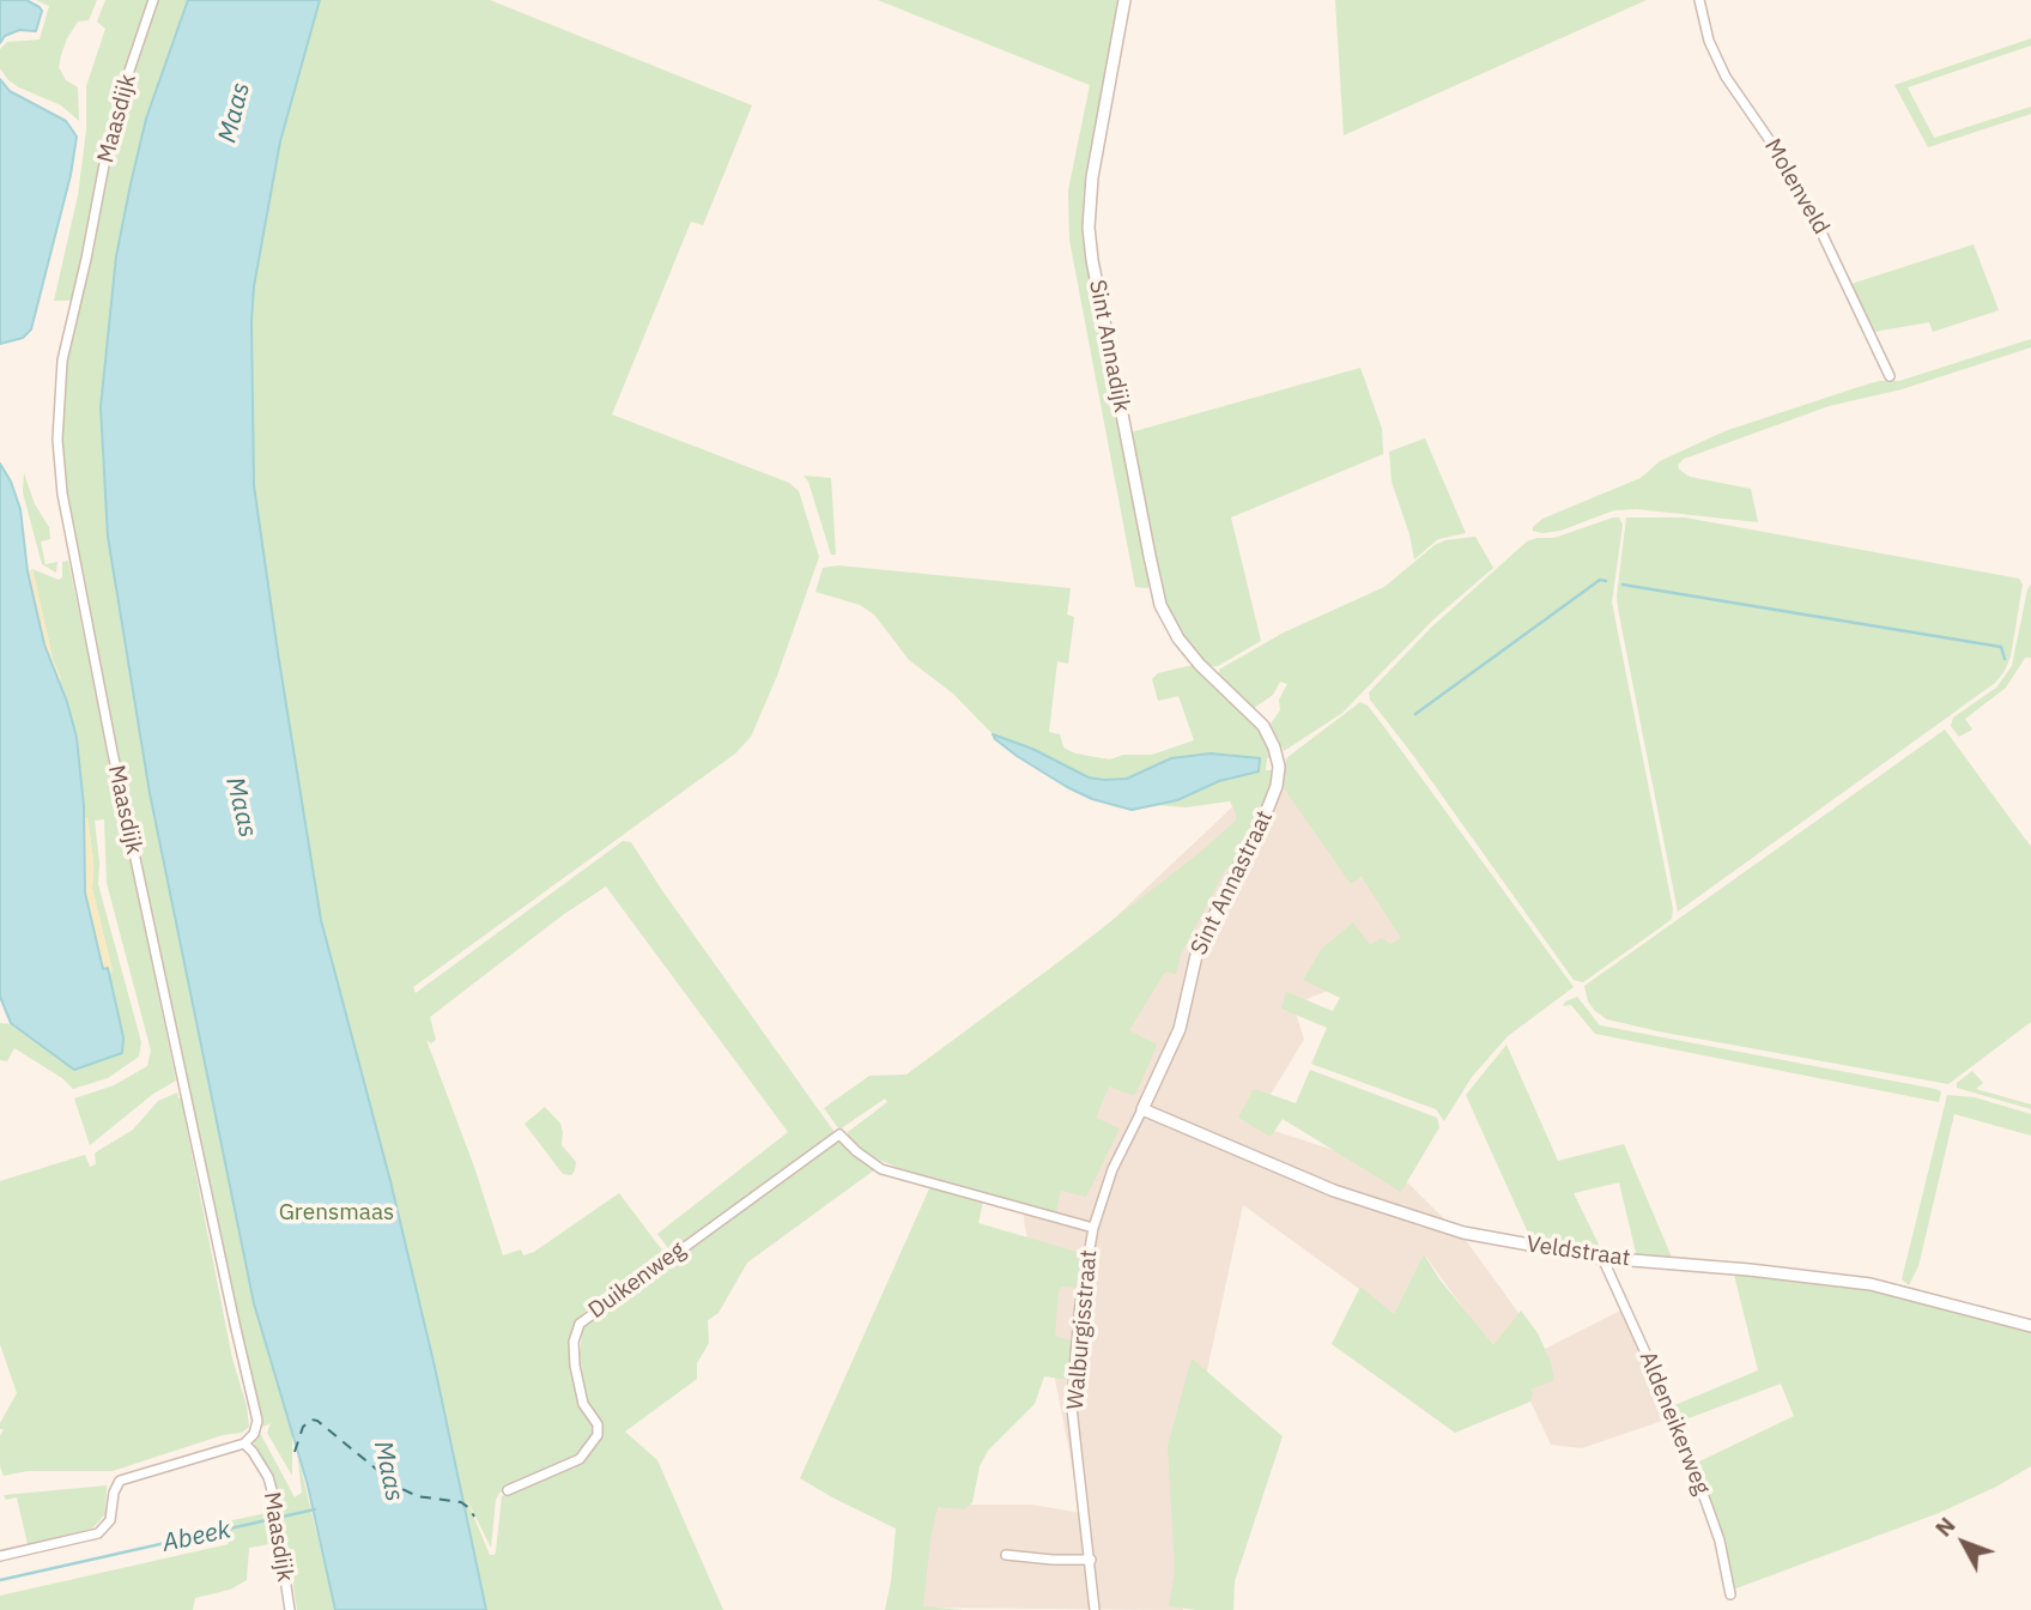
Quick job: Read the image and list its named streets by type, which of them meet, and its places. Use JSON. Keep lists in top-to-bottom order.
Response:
{
  "streets": {
    "street": [
      "Maasdijk",
      "Molenveld",
      "Sint Annadijk",
      "Sint Annastraat",
      "Veldstraat",
      "Duikenweg",
      "Walburgisstraat",
      "Aldeneikerweg"
    ]
  },
  "crossings": [
    ["Sint Annadijk", "Sint Annastraat"],
    ["Sint Annastraat", "Veldstraat"],
    ["Sint Annastraat", "Walburgisstraat"],
    ["Veldstraat", "Walburgisstraat"],
    ["Veldstraat", "Aldeneikerweg"],
    ["Duikenweg", "Walburgisstraat"]
  ],
  "water": ["Maas", "Abeek"],
  "parks": ["Grensmaas"],
  "north": "top left"
}
